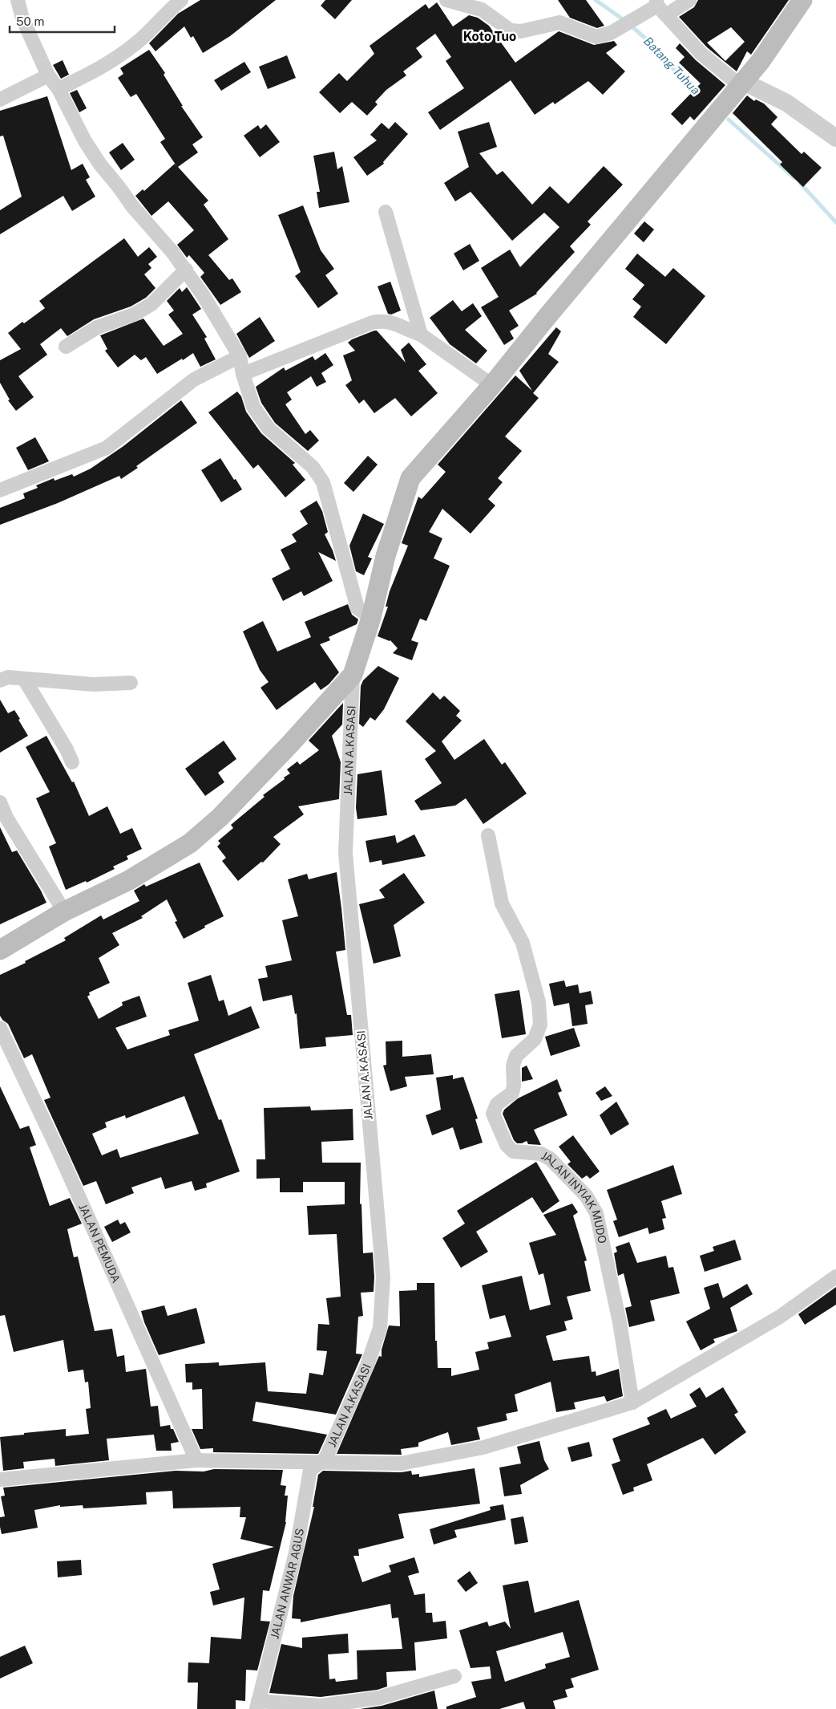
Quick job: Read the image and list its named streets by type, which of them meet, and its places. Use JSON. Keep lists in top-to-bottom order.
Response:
{
  "streets": {
    "street": [
      "JALAN A.KASASI",
      "JALAN INYIAK MUDO",
      "JALAN PEMUDA",
      "JALAN ANWAR AGUS"
    ]
  },
  "crossings": [
    ["JALAN A.KASASI", "JALAN ANWAR AGUS"]
  ],
  "districts": ["Koto Tuo"],
  "water": ["Batang Tuhua"],
  "scale_bar": "50 m"
}
